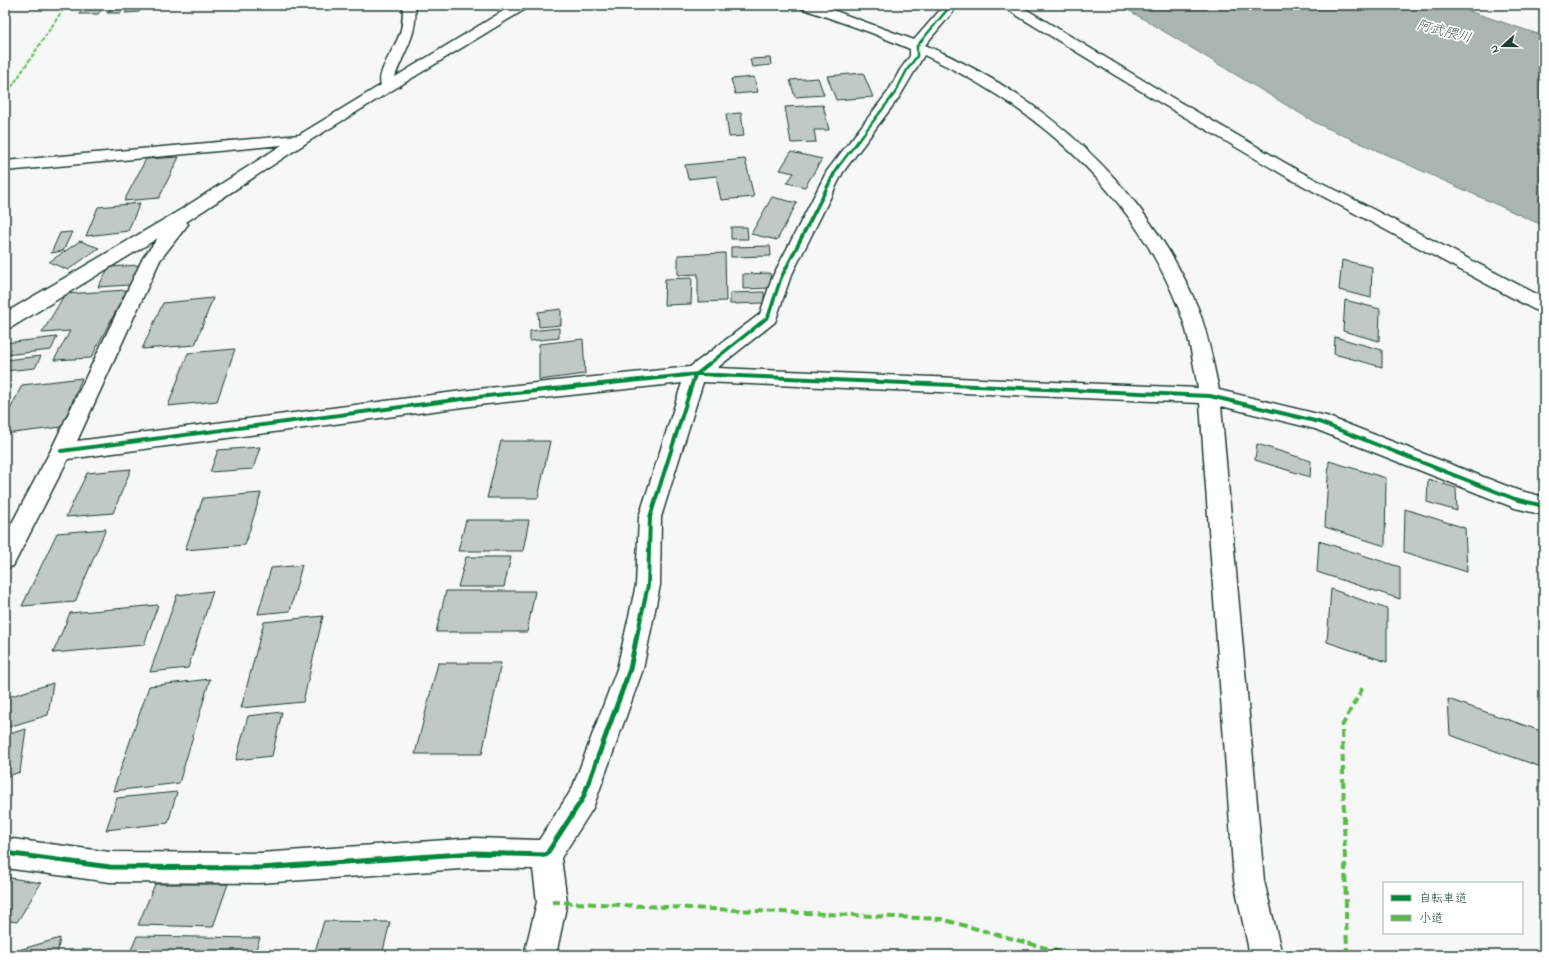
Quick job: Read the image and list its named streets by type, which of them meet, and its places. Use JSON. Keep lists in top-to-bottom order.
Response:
{
  "water": ["阿武隈川"],
  "legend": ["自転車道", "小道"],
  "north": "left"
}
